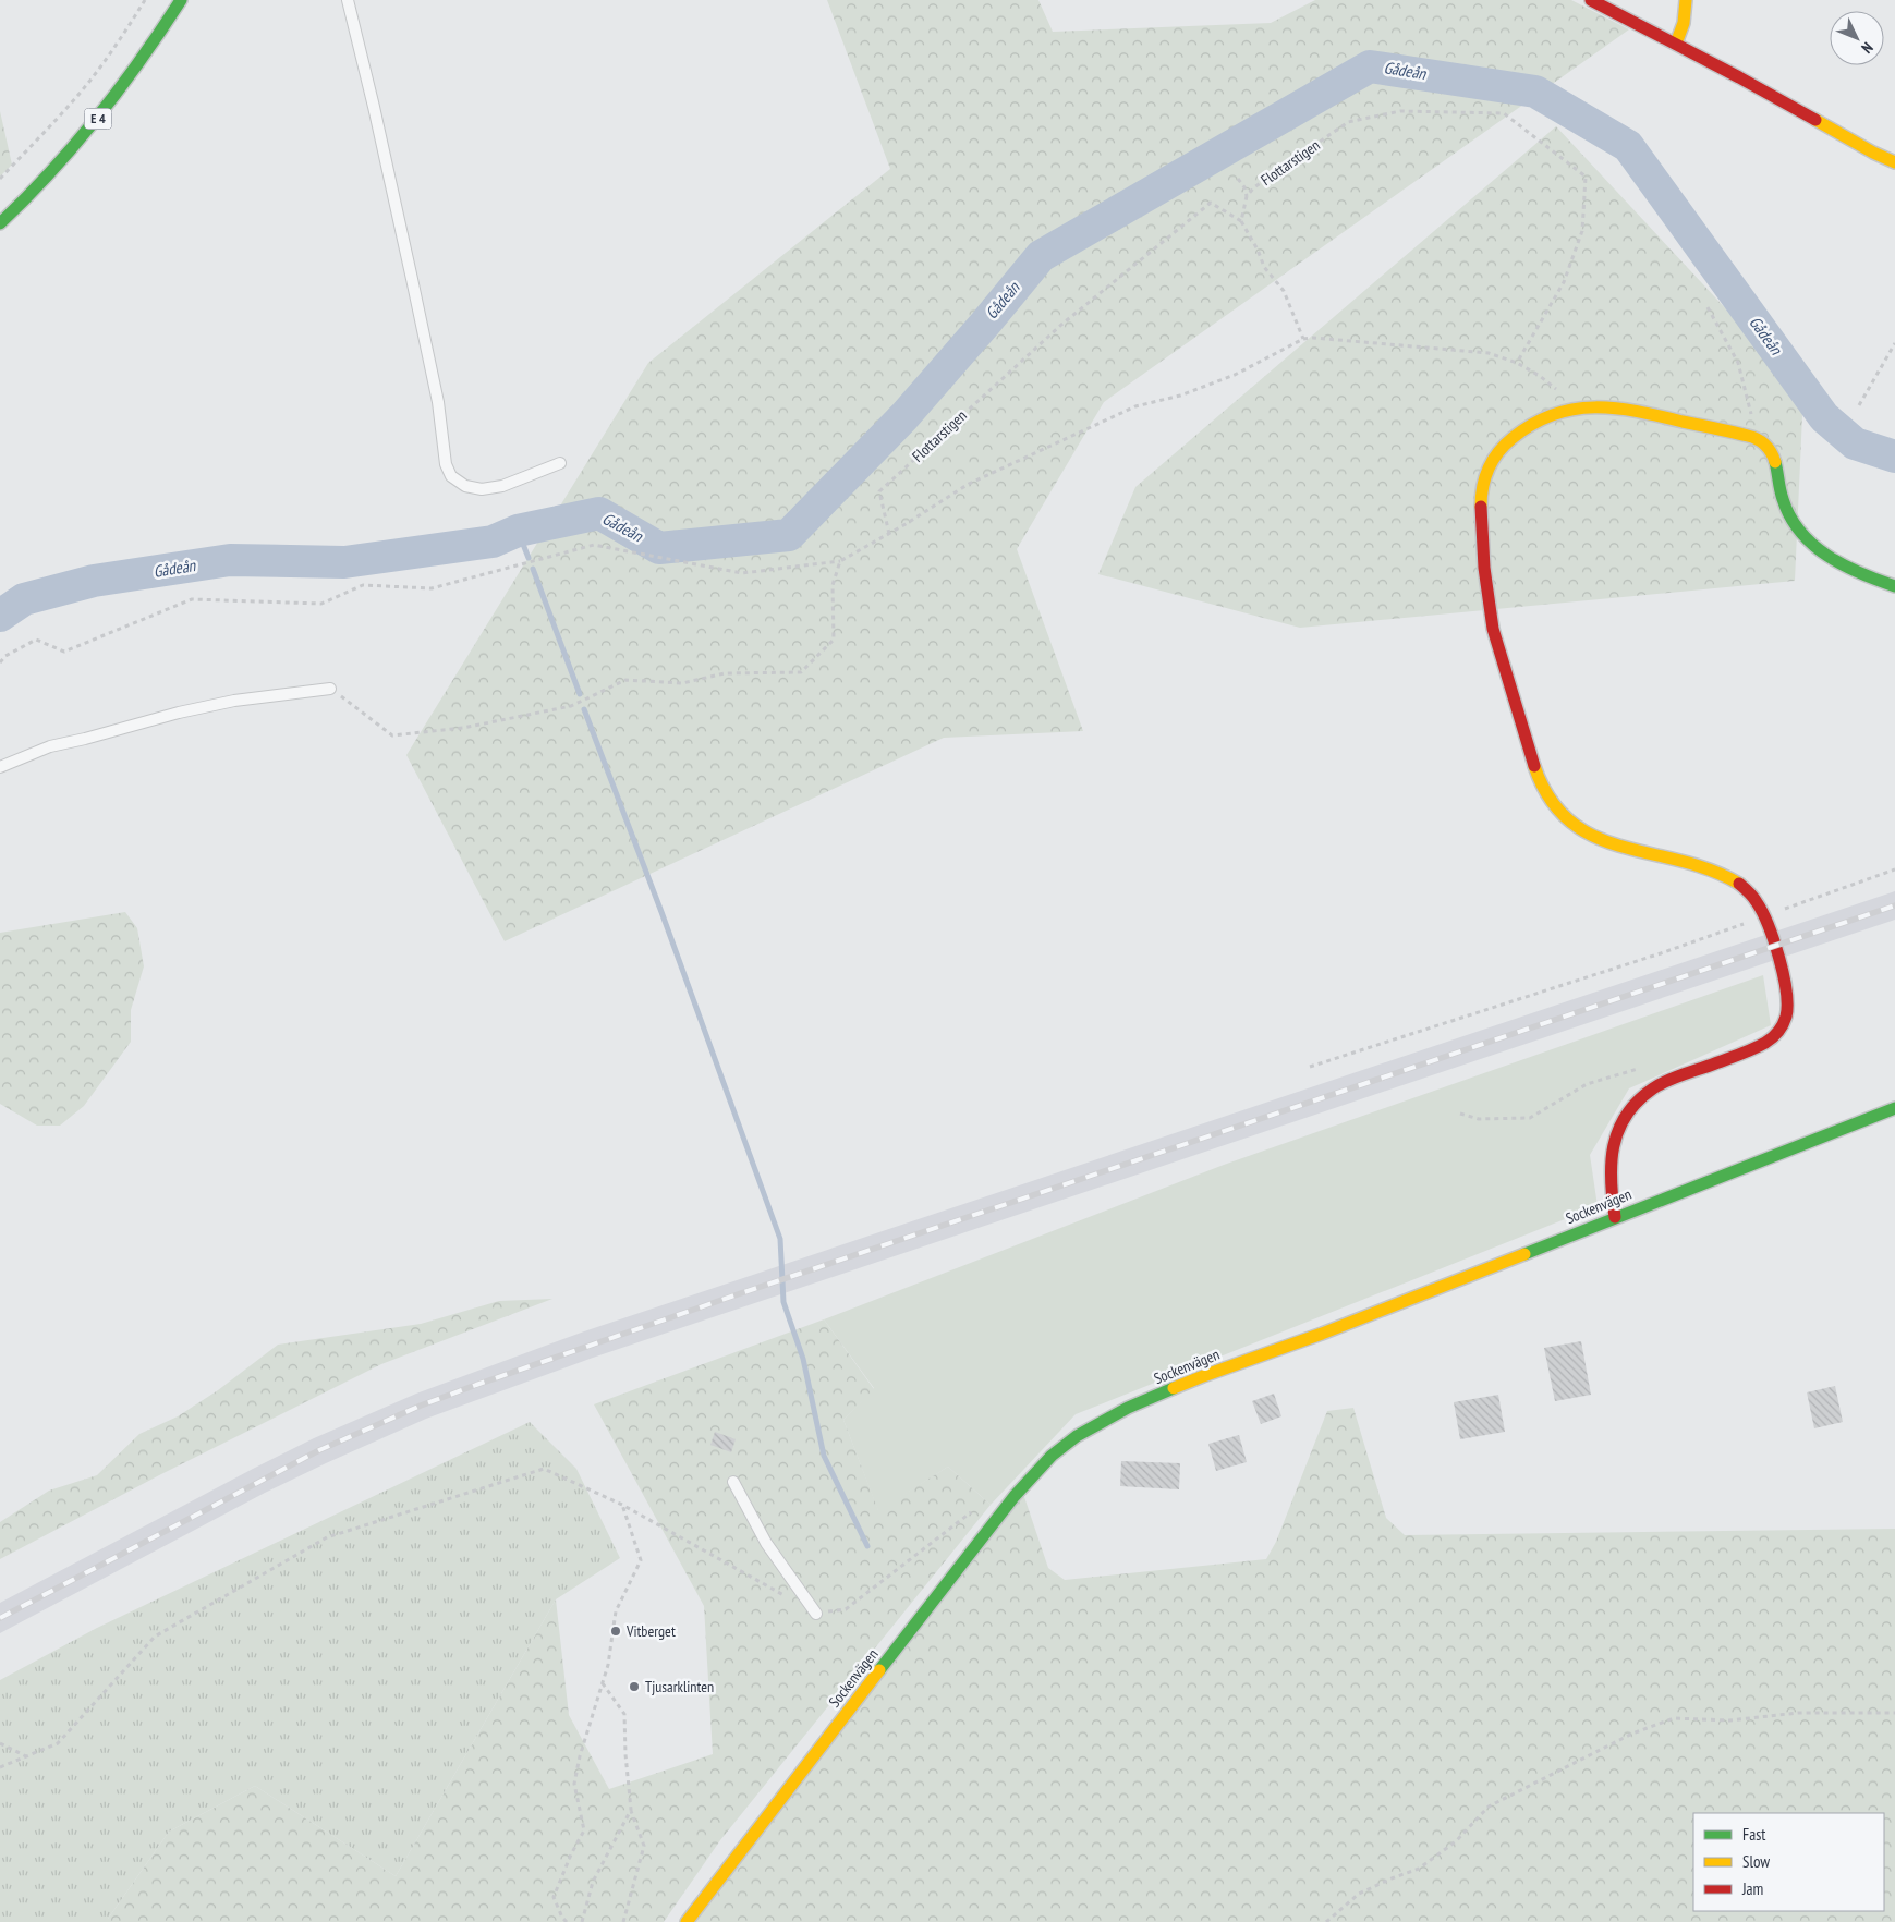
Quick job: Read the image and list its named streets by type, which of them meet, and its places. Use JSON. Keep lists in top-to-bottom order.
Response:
{
  "streets": {
    "main road": ["E 4", "Sockenvägen"],
    "path": ["Flottarstigen"]
  },
  "water": ["Gådeån"],
  "places": ["Vitberget", "Tjusarklinten"],
  "legend": ["Fast", "Slow", "Jam"],
  "north": "bottom right"
}
